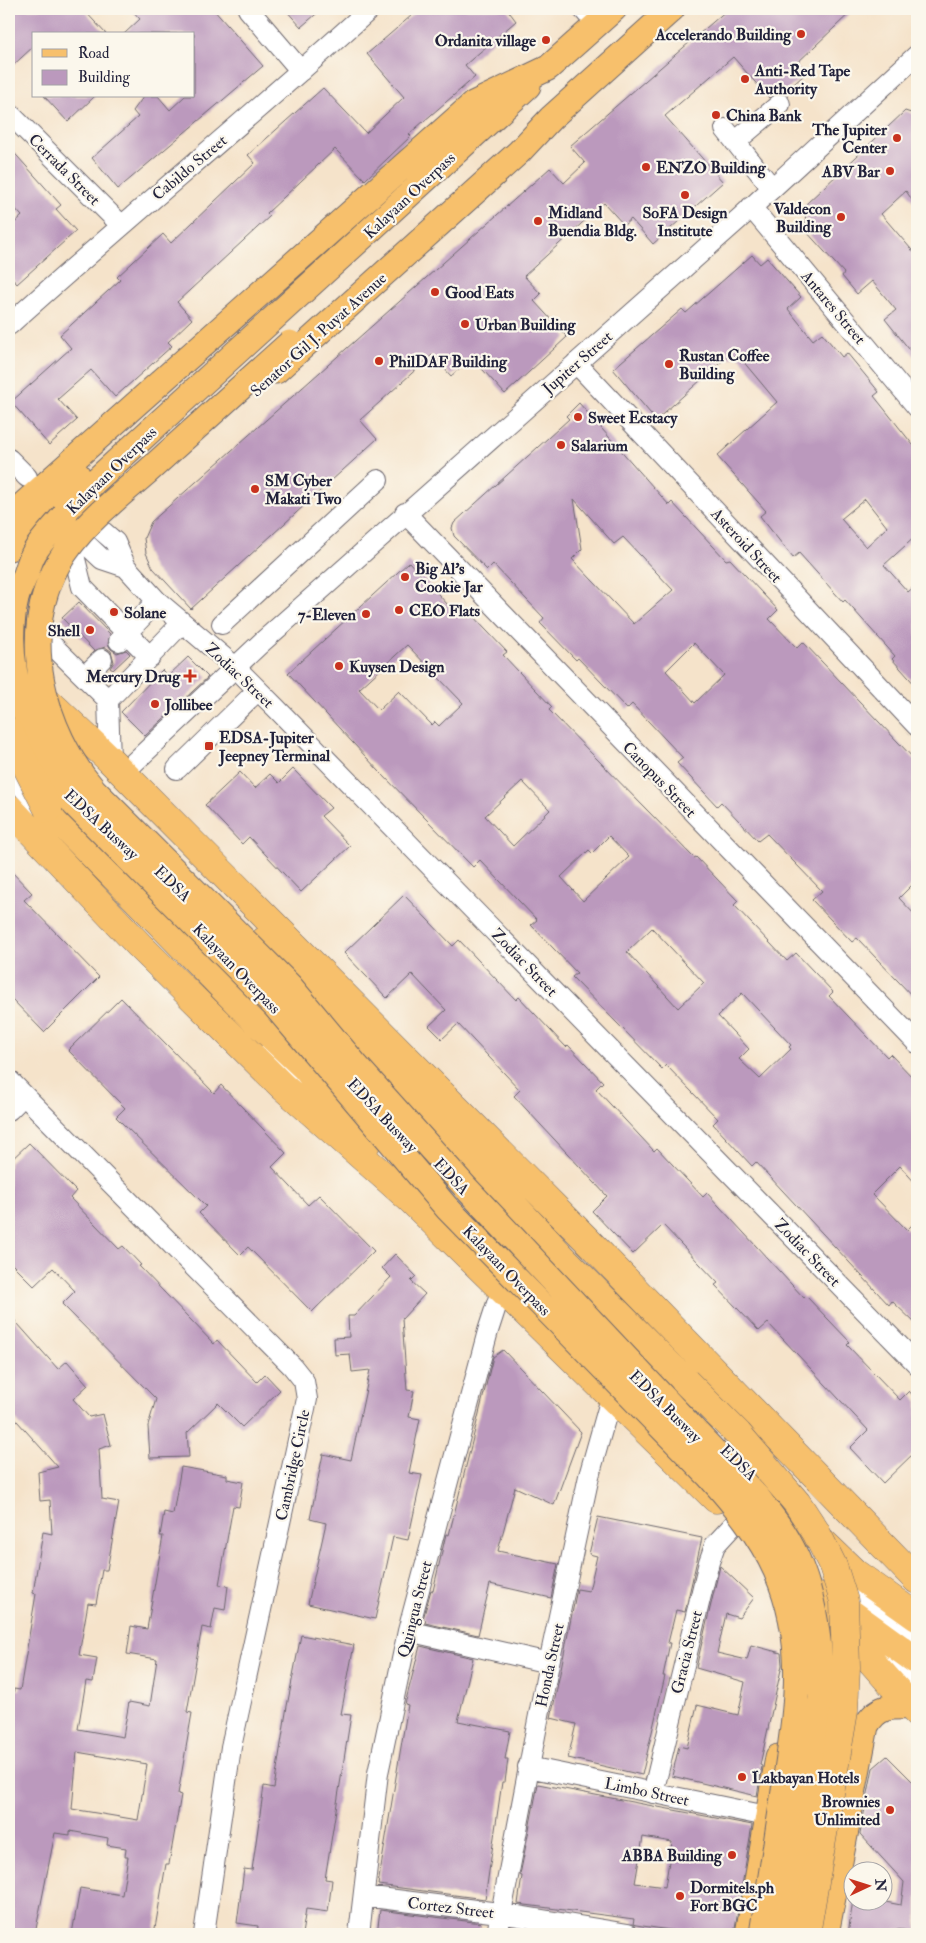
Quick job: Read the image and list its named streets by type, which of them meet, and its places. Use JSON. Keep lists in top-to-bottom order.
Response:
{
  "streets": {
    "highway": ["EDSA"],
    "main road": ["Kalayaan Overpass", "Senator Gil J. Puyat Avenue"],
    "street": [
      "Cabildo Street",
      "Cerrada Street",
      "Antares Street",
      "Jupiter Street",
      "Asteroid Street",
      "Zodiac Street",
      "Canopus Street",
      "EDSA Busway",
      "Cambridge Circle",
      "Quingua Street",
      "Gracia Street",
      "Honda Street",
      "Limbo Street",
      "Cortez Street"
    ]
  },
  "crossings": [
    ["Cabildo Street", "Cerrada Street"],
    ["Kalayaan Overpass", "Senator Gil J. Puyat Avenue"],
    ["Antares Street", "Jupiter Street"],
    ["Senator Gil J. Puyat Avenue", "Zodiac Street"],
    ["Jupiter Street", "Asteroid Street"],
    ["Jupiter Street", "Zodiac Street"],
    ["Jupiter Street", "Canopus Street"],
    ["Quingua Street", "Cortez Street"],
    ["Gracia Street", "Limbo Street"],
    ["Honda Street", "Limbo Street"],
    ["Honda Street", "Cortez Street"]
  ],
  "places": {
    "other": [
      "Accelerando Building",
      "Ordanita village",
      "Anti-Red Tape Authority",
      "China Bank",
      "The Jupiter Center",
      "ENZO Building",
      "ABV Bar",
      "SoFA Design Institute",
      "Valdecon Building",
      "Midland Buendia Bldg.",
      "Good Eats",
      "Urban Building",
      "PhilDAF Building",
      "Rustan Coffee Building",
      "Sweet Ecstacy",
      "Salarium",
      "SM Cyber Makati Two",
      "Big Al's Cookie Jar",
      "CEO Flats",
      "Solane",
      "7-Eleven",
      "Shell",
      "Kuysen Design",
      "Jollibee",
      "Lakbayan Hotels",
      "Brownies Unlimited",
      "ABBA Building",
      "Dormitels.ph Fort BGC"
    ],
    "health": ["Mercury Drug"],
    "transit": ["EDSA-Jupiter Jeepney Terminal"]
  },
  "legend": ["Road", "Building"],
  "north": "right"
}
